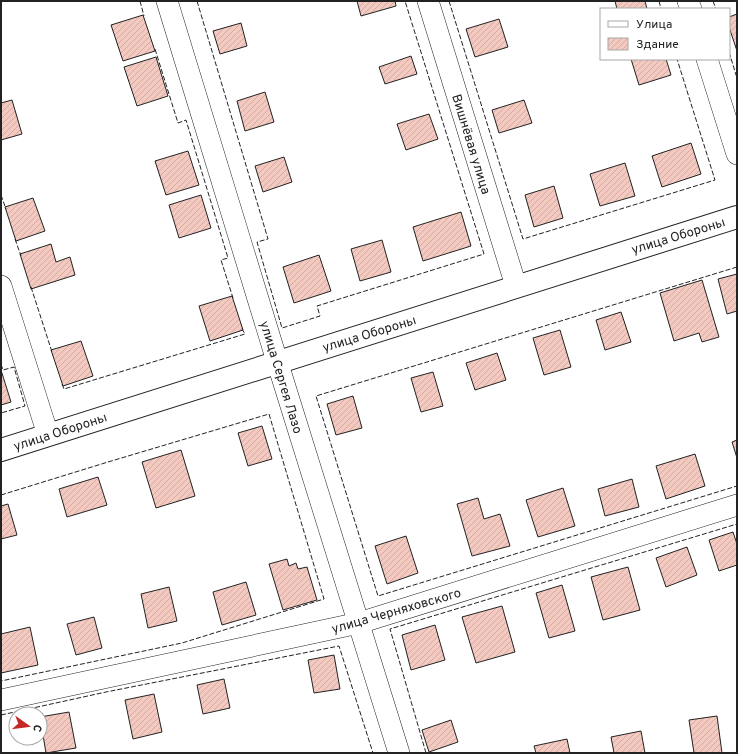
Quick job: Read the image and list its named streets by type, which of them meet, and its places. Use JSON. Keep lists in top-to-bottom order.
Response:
{
  "streets": {
    "street": [
      "Вишнёвая улица",
      "улица Обороны",
      "улица Сергея Лазо",
      "улица Черняховского"
    ]
  },
  "crossings": [
    ["Вишнёвая улица", "улица Обороны"],
    ["улица Обороны", "улица Сергея Лазо"],
    ["улица Сергея Лазо", "улица Черняховского"]
  ],
  "legend": ["Улица", "Здание"],
  "north": "right"
}
